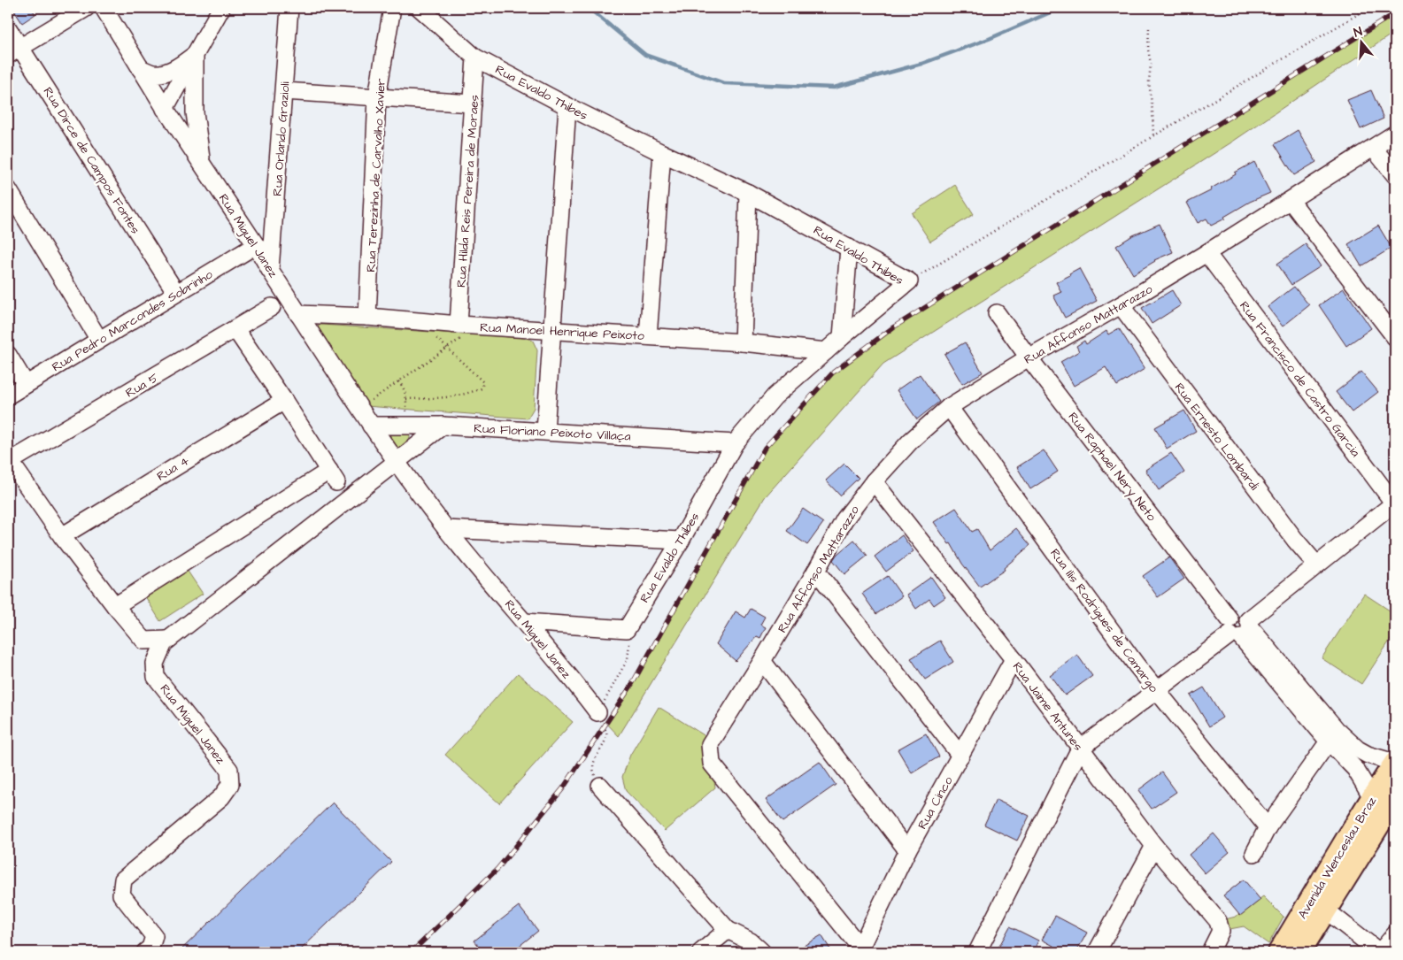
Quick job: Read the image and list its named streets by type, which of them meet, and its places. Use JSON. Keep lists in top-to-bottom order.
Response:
{
  "streets": {
    "main road": ["Avenida Wenceslau Braz"],
    "street": [
      "Rua Evaldo Thibes",
      "Rua Orlando Grazioli",
      "Rua Dirce de Campos Fontes",
      "Rua Terezinha de Carvalho Xavier",
      "Rua Hilda Reis Pereira de Moraes",
      "Rua Miguel Janez",
      "Rua Pedro Marcondes Sobrinho",
      "Rua Affonso Mattarazzo",
      "Rua Manoel Henrique Peixoto",
      "Rua Francisco de Castro Garcia",
      "Rua 5",
      "Rua Floriano Peixoto Villaça",
      "Rua Ernesto Lombardi",
      "Rua Raphael Nery Neto",
      "Rua 4",
      "Rua Ilis Rodrigues de Camargo",
      "Rua Jaime Antunes",
      "Rua Cinco"
    ]
  },
  "crossings": [
    ["Rua Evaldo Thibes", "Rua Hilda Reis Pereira de Moraes"],
    ["Rua Evaldo Thibes", "Rua Manoel Henrique Peixoto"],
    ["Rua Evaldo Thibes", "Rua Floriano Peixoto Villaça"],
    ["Rua Orlando Grazioli", "Rua Miguel Janez"],
    ["Rua Dirce de Campos Fontes", "Rua Pedro Marcondes Sobrinho"],
    ["Rua Terezinha de Carvalho Xavier", "Rua Manoel Henrique Peixoto"],
    ["Rua Hilda Reis Pereira de Moraes", "Rua Manoel Henrique Peixoto"],
    ["Rua Miguel Janez", "Rua Pedro Marcondes Sobrinho"],
    ["Rua Miguel Janez", "Rua Manoel Henrique Peixoto"],
    ["Rua Miguel Janez", "Rua Floriano Peixoto Villaça"],
    ["Rua Affonso Mattarazzo", "Rua Francisco de Castro Garcia"],
    ["Rua Affonso Mattarazzo", "Rua Ernesto Lombardi"],
    ["Rua Affonso Mattarazzo", "Rua Raphael Nery Neto"],
    ["Rua Affonso Mattarazzo", "Rua Ilis Rodrigues de Camargo"],
    ["Rua Affonso Mattarazzo", "Rua Jaime Antunes"],
    ["Rua Affonso Mattarazzo", "Rua Cinco"],
    ["Rua Jaime Antunes", "Rua Cinco"]
  ],
  "north": "top"
}
